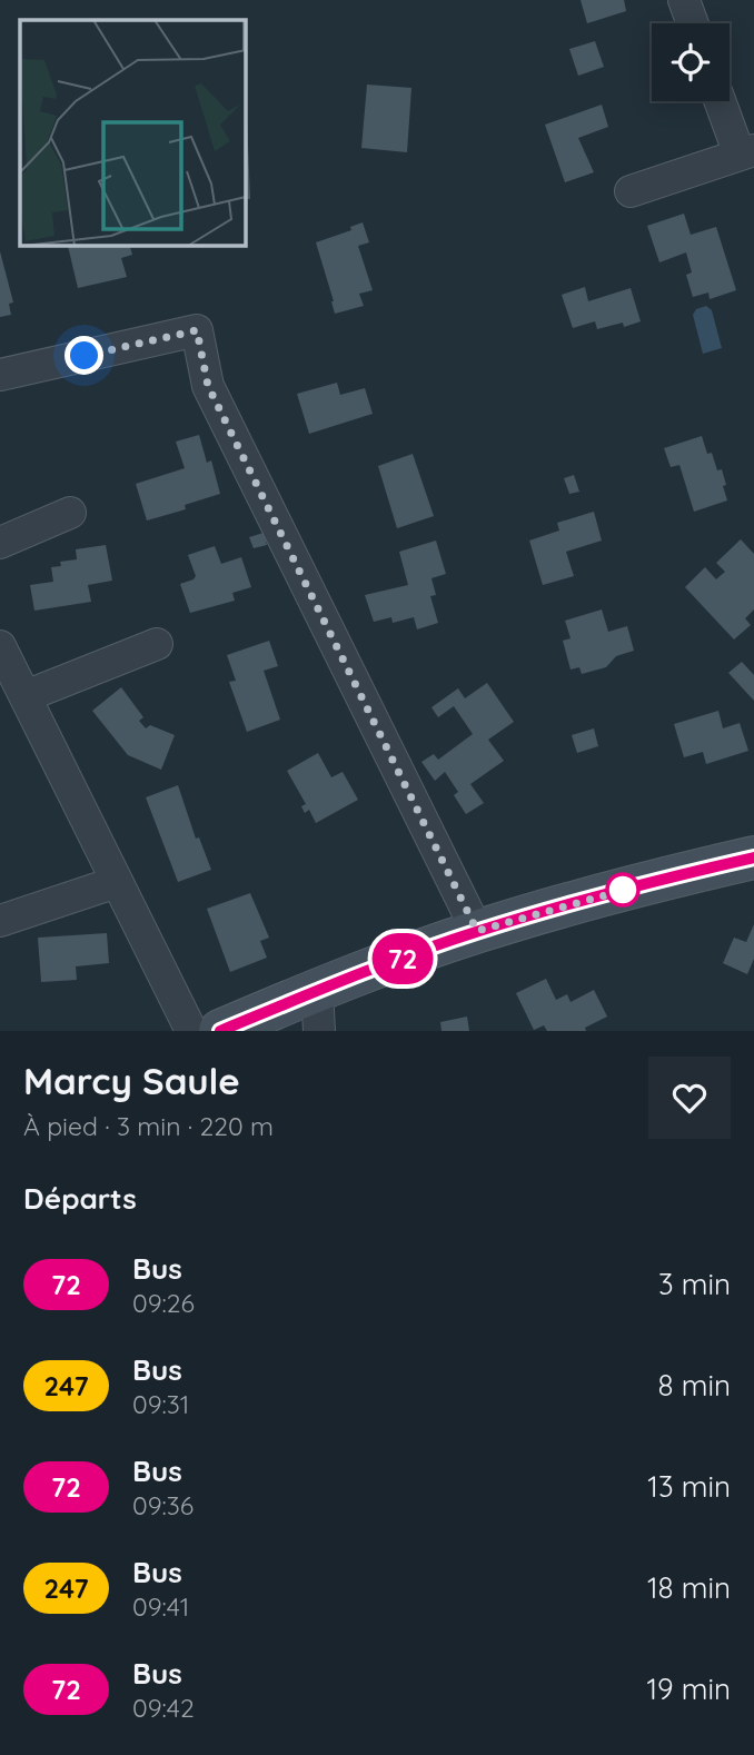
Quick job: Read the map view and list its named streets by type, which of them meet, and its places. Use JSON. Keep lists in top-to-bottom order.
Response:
{
  "lines": ["bus line 72"],
  "page": {
    "on_map": "72",
    "heading": [
      ["Marcy Saule", "À pied · 3 min · 220 m"],
      "Départs"
    ],
    "list": [
      {
        "mark": "72",
        "name": "Bus",
        "note": "09:26",
        "value": "3 min"
      },
      {
        "mark": "247",
        "name": "Bus",
        "note": "09:31",
        "value": "8 min"
      },
      {
        "mark": "72",
        "name": "Bus",
        "note": "09:36",
        "value": "13 min"
      },
      {
        "mark": "247",
        "name": "Bus",
        "note": "09:41",
        "value": "18 min"
      },
      {
        "mark": "72",
        "name": "Bus",
        "note": "09:42",
        "value": "19 min"
      }
    ]
  }
}
